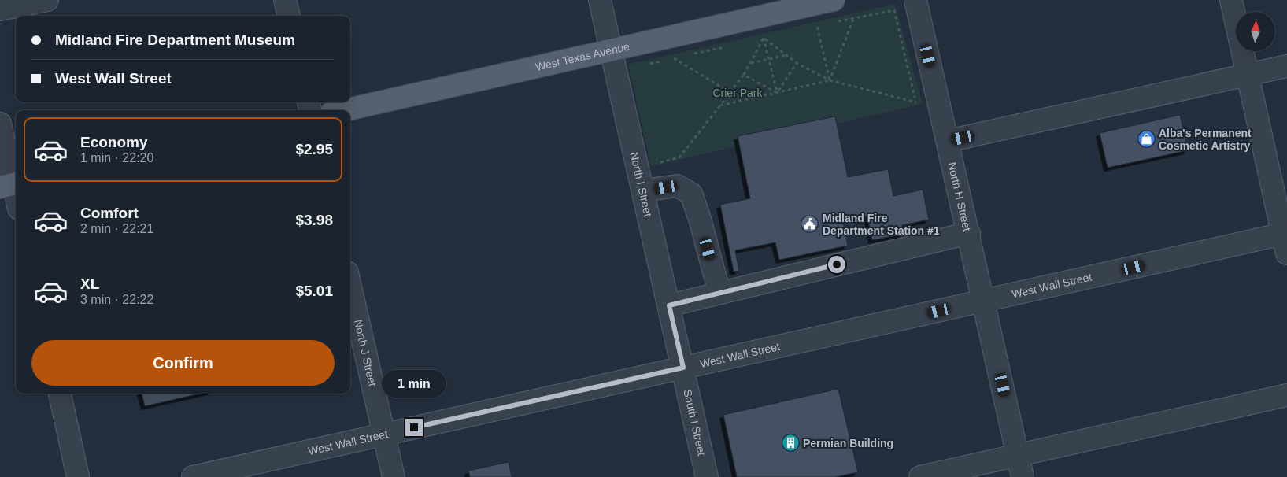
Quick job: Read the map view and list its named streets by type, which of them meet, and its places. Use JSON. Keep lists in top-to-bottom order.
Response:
{
  "streets": {
    "main road": ["West Texas Avenue"],
    "street": [
      "North I Street",
      "North H Street",
      "West Wall Street",
      "North J Street",
      "South I Street"
    ]
  },
  "crossings": [
    ["West Texas Avenue", "North I Street"],
    ["North I Street", "West Wall Street"],
    ["North I Street", "South I Street"],
    ["North H Street", "West Wall Street"],
    ["West Wall Street", "North J Street"],
    ["West Wall Street", "South I Street"]
  ],
  "parks": ["Crier Park"],
  "places": {
    "shop": ["Alba's Permanent Cosmetic Artistry"],
    "public building": ["Midland Fire Department Station #1"],
    "building": ["Permian Building"]
  },
  "north": "top",
  "page": {
    "banner": ["Midland Fire Department Museum", "West Wall Street"],
    "list": [
      {
        "name": "Economy",
        "note": "1 min · 22:20",
        "value": "$2.95"
      },
      {
        "name": "Comfort",
        "note": "2 min · 22:21",
        "value": "$3.98"
      },
      {
        "name": "XL",
        "note": "3 min · 22:22",
        "value": "$5.01"
      }
    ],
    "buttons": "Confirm",
    "bubble": "1 min"
  }
}
